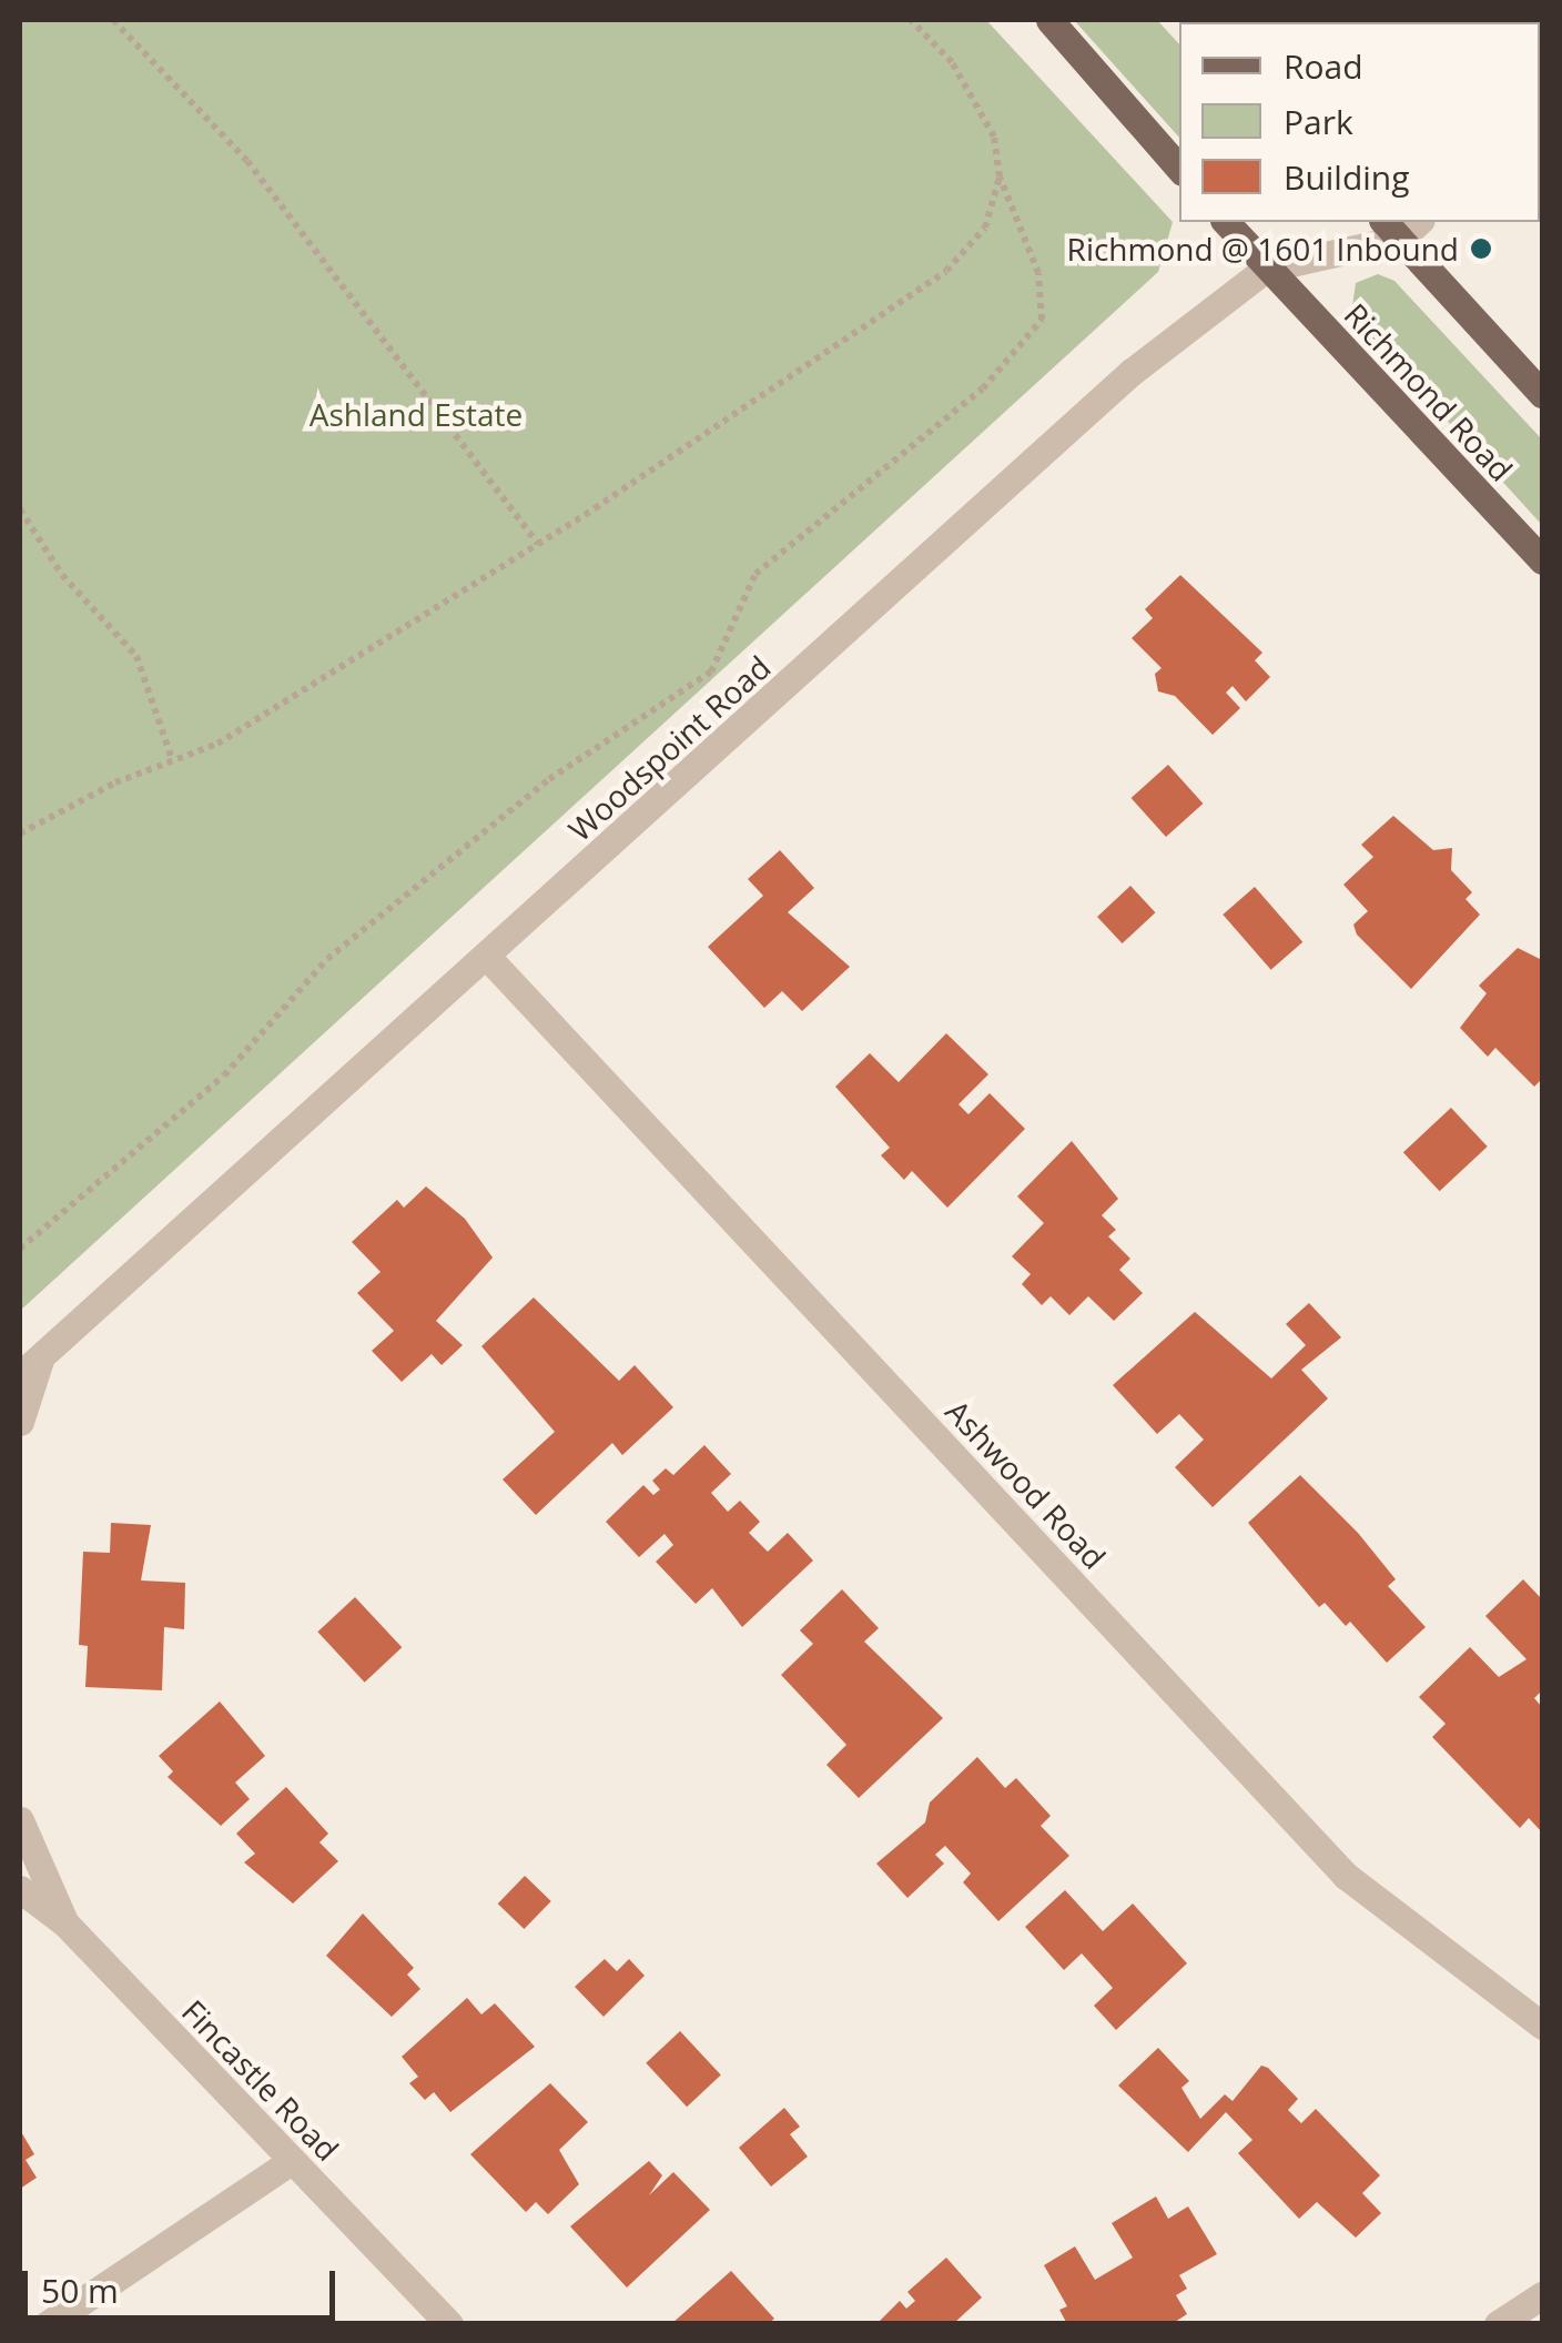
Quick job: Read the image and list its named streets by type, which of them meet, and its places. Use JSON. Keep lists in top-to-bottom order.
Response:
{
  "streets": {
    "main road": ["Richmond Road"],
    "street": ["Woodspoint Road", "Ashwood Road", "Fincastle Road"]
  },
  "crossings": [
    ["Richmond Road", "Woodspoint Road"],
    ["Woodspoint Road", "Ashwood Road"]
  ],
  "parks": ["Ashland Estate"],
  "places": ["Richmond @ 1601 Inbound"],
  "legend": ["Road", "Park", "Building"],
  "scale_bar": "50 m"
}
